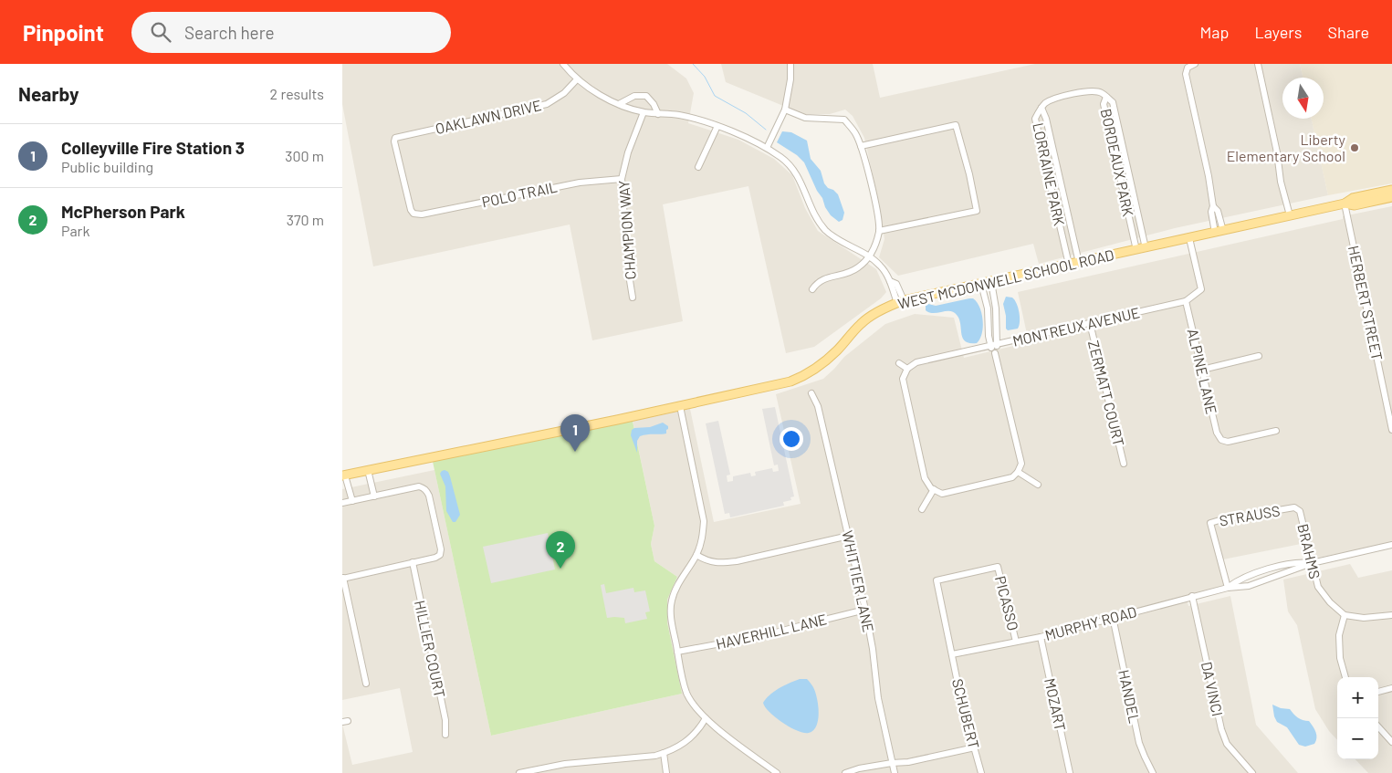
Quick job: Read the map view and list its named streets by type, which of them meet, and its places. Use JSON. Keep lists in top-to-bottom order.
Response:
{
  "streets": {
    "main road": ["WEST MCDONWELL SCHOOL ROAD"],
    "street": [
      "OAKLAWN DRIVE",
      "BORDEAUX PARK",
      "LORRAINE PARK",
      "POLO TRAIL",
      "CHAMPION WAY",
      "HERBERT STREET",
      "MONTREUX AVENUE",
      "ALPINE LANE",
      "ZERMATT COURT",
      "STRAUSS",
      "BRAHMS",
      "WHITTIER LANE",
      "PICASSO",
      "MURPHY ROAD",
      "HAVERHILL LANE",
      "HILLIER COURT",
      "DA VINCI",
      "HANDEL",
      "MOZART",
      "SCHUBERT"
    ]
  },
  "crossings": [
    ["OAKLAWN DRIVE", "POLO TRAIL"],
    ["BORDEAUX PARK", "WEST MCDONWELL SCHOOL ROAD"],
    ["LORRAINE PARK", "WEST MCDONWELL SCHOOL ROAD"],
    ["POLO TRAIL", "CHAMPION WAY"],
    ["WEST MCDONWELL SCHOOL ROAD", "HERBERT STREET"],
    ["MONTREUX AVENUE", "ALPINE LANE"],
    ["MONTREUX AVENUE", "ZERMATT COURT"],
    ["STRAUSS", "BRAHMS"],
    ["STRAUSS", "MURPHY ROAD"],
    ["BRAHMS", "MURPHY ROAD"],
    ["WHITTIER LANE", "HAVERHILL LANE"],
    ["PICASSO", "MURPHY ROAD"],
    ["PICASSO", "SCHUBERT"],
    ["MURPHY ROAD", "DA VINCI"],
    ["MURPHY ROAD", "HANDEL"],
    ["MURPHY ROAD", "MOZART"],
    ["MURPHY ROAD", "SCHUBERT"]
  ],
  "places": ["Liberty Elementary School"],
  "north": "bottom",
  "page": {
    "header": "Pinpoint",
    "search": "Search here",
    "nav": ["Map", "Layers", "Share"],
    "heading": ["Nearby", "2 results"],
    "list": [
      {
        "mark": "1",
        "name": "Colleyville Fire Station 3",
        "note": "Public building",
        "value": "300 m"
      },
      {
        "mark": "2",
        "name": "McPherson Park",
        "note": "Park",
        "value": "370 m"
      }
    ],
    "pins": ["1", "2"],
    "map_buttons": ["+", "−"]
  }
}
